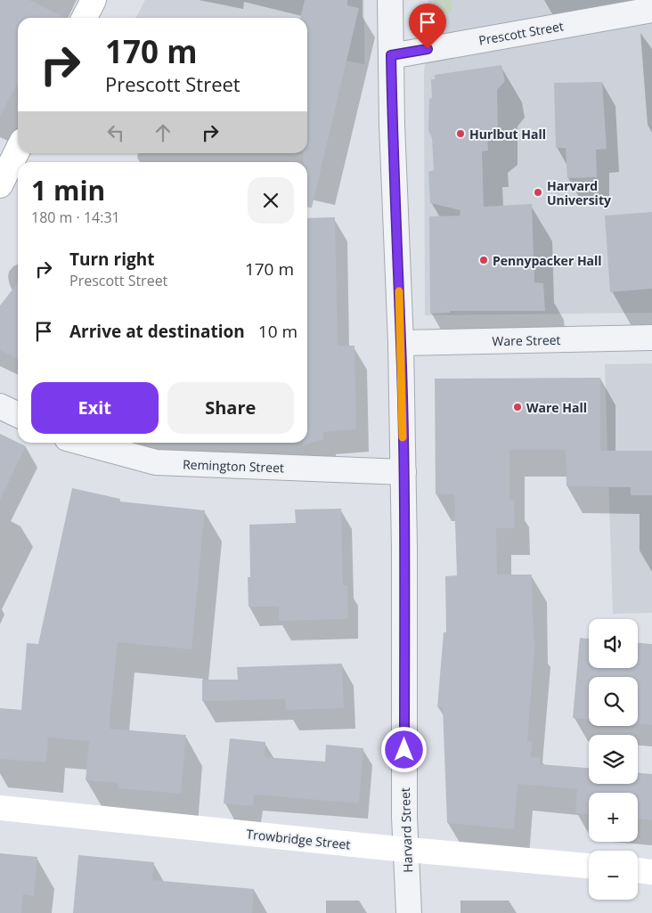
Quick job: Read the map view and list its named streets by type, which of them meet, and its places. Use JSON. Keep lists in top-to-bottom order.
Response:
{
  "streets": {
    "main road": ["Trowbridge Street"],
    "street": [
      "Prescott Street",
      "Ware Street",
      "Remington Street",
      "Harvard Street"
    ]
  },
  "crossings": [
    ["Prescott Street", "Harvard Street"],
    ["Ware Street", "Harvard Street"],
    ["Remington Street", "Harvard Street"],
    ["Harvard Street", "Trowbridge Street"]
  ],
  "places": [
    "Hurlbut Hall",
    "Harvard University",
    "Pennypacker Hall",
    "Ware Hall"
  ],
  "page": {
    "turn": ["170 m", "Prescott Street"],
    "heading": ["1 min", "180 m · 14:31"],
    "list": [
      {
        "name": "Turn right",
        "note": "Prescott Street",
        "value": "170 m"
      },
      {
        "name": "Arrive at destination",
        "value": "10 m"
      }
    ],
    "buttons": ["Exit", "Share"],
    "map_buttons": ["+", "−"]
  }
}
